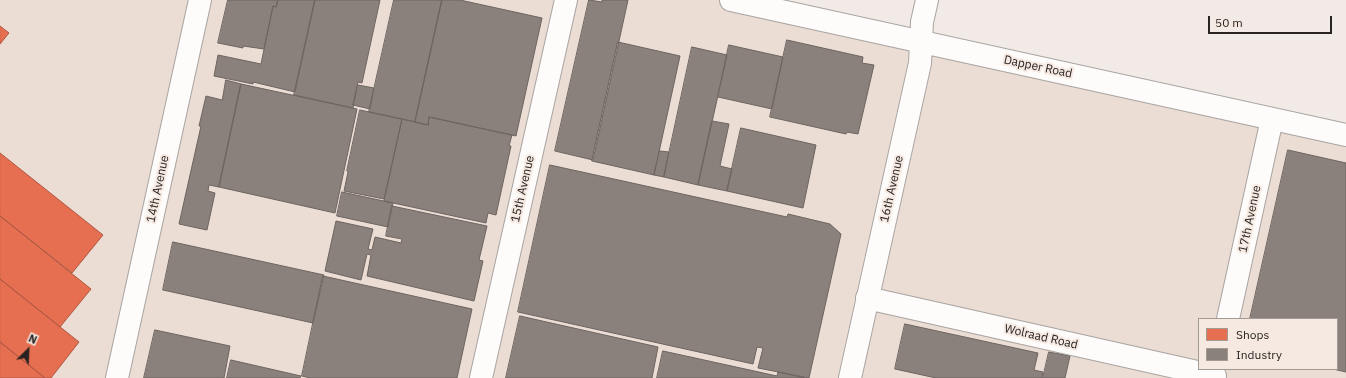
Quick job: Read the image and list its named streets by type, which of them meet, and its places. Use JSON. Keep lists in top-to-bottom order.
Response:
{
  "streets": {
    "street": [
      "Dapper Road",
      "14th Avenue",
      "15th Avenue",
      "16th Avenue",
      "17th Avenue",
      "Wolraad Road"
    ]
  },
  "crossings": [
    ["Dapper Road", "16th Avenue"],
    ["Dapper Road", "17th Avenue"],
    ["16th Avenue", "Wolraad Road"]
  ],
  "legend": ["Shops", "Industry"],
  "scale_bar": "50 m",
  "north": "top right"
}
